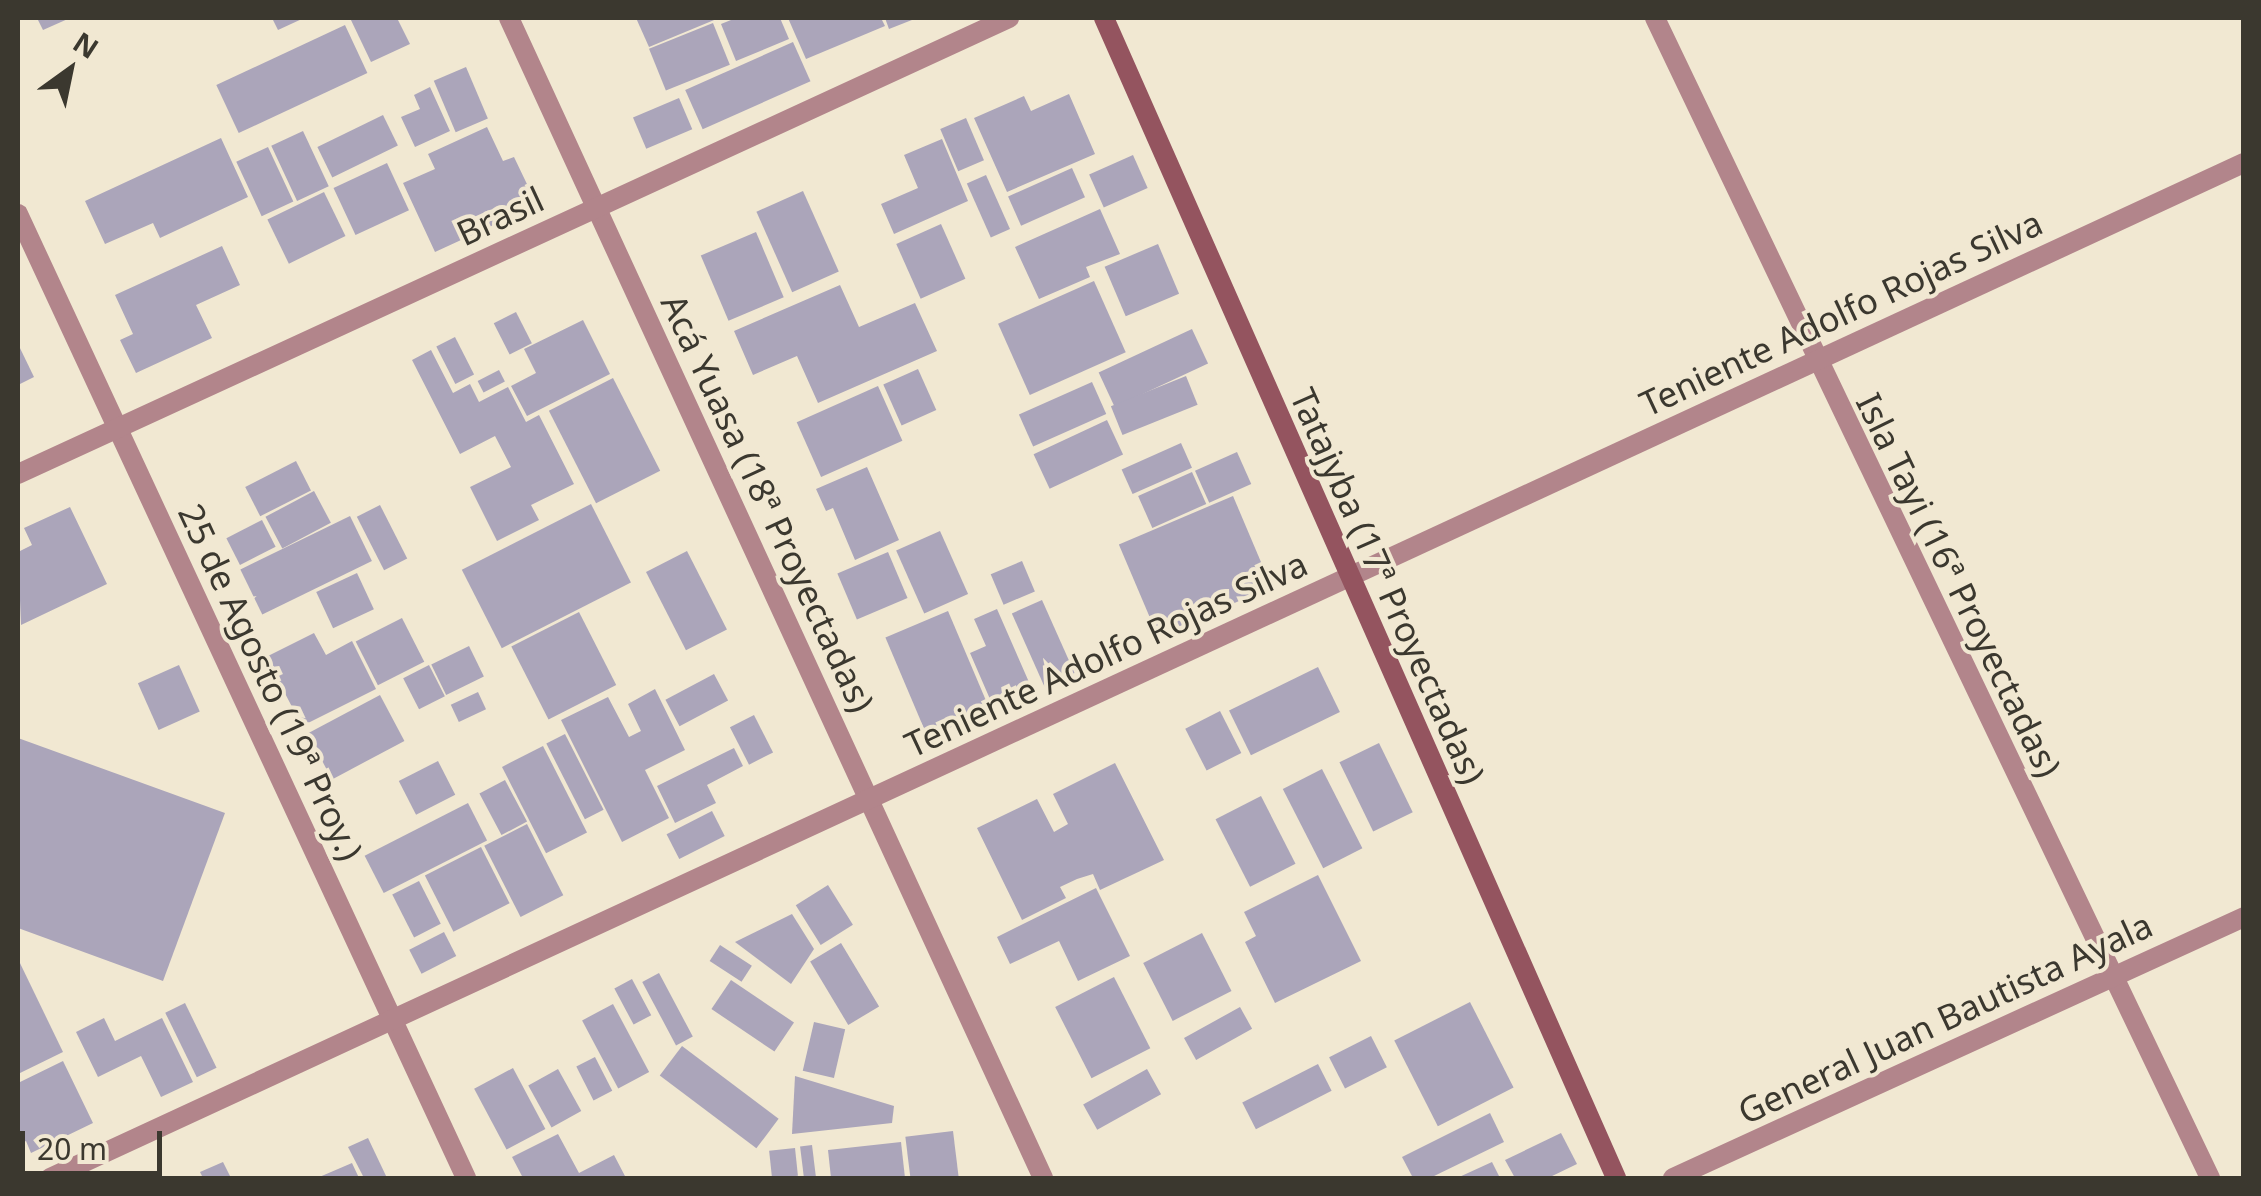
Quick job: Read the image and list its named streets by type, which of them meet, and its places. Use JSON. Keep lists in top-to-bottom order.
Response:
{
  "streets": {
    "street": [
      "Brasil",
      "Teniente Adolfo Rojas Silva",
      "Acá Yuasa (18ª Proyectadas)",
      "Isla Tayi (16ª Proyectadas)",
      "Tatajyba (17ª Proyectadas)",
      "25 de Agosto (19ª Proy.)",
      "General Juan Bautista Ayala"
    ]
  },
  "crossings": [
    ["Brasil", "Acá Yuasa (18ª Proyectadas)"],
    ["Brasil", "25 de Agosto (19ª Proy.)"],
    ["Teniente Adolfo Rojas Silva", "Acá Yuasa (18ª Proyectadas)"],
    ["Teniente Adolfo Rojas Silva", "Isla Tayi (16ª Proyectadas)"],
    ["Teniente Adolfo Rojas Silva", "Tatajyba (17ª Proyectadas)"],
    ["Teniente Adolfo Rojas Silva", "25 de Agosto (19ª Proy.)"],
    ["Isla Tayi (16ª Proyectadas)", "General Juan Bautista Ayala"]
  ],
  "scale_bar": "20 m",
  "north": "top right"
}
